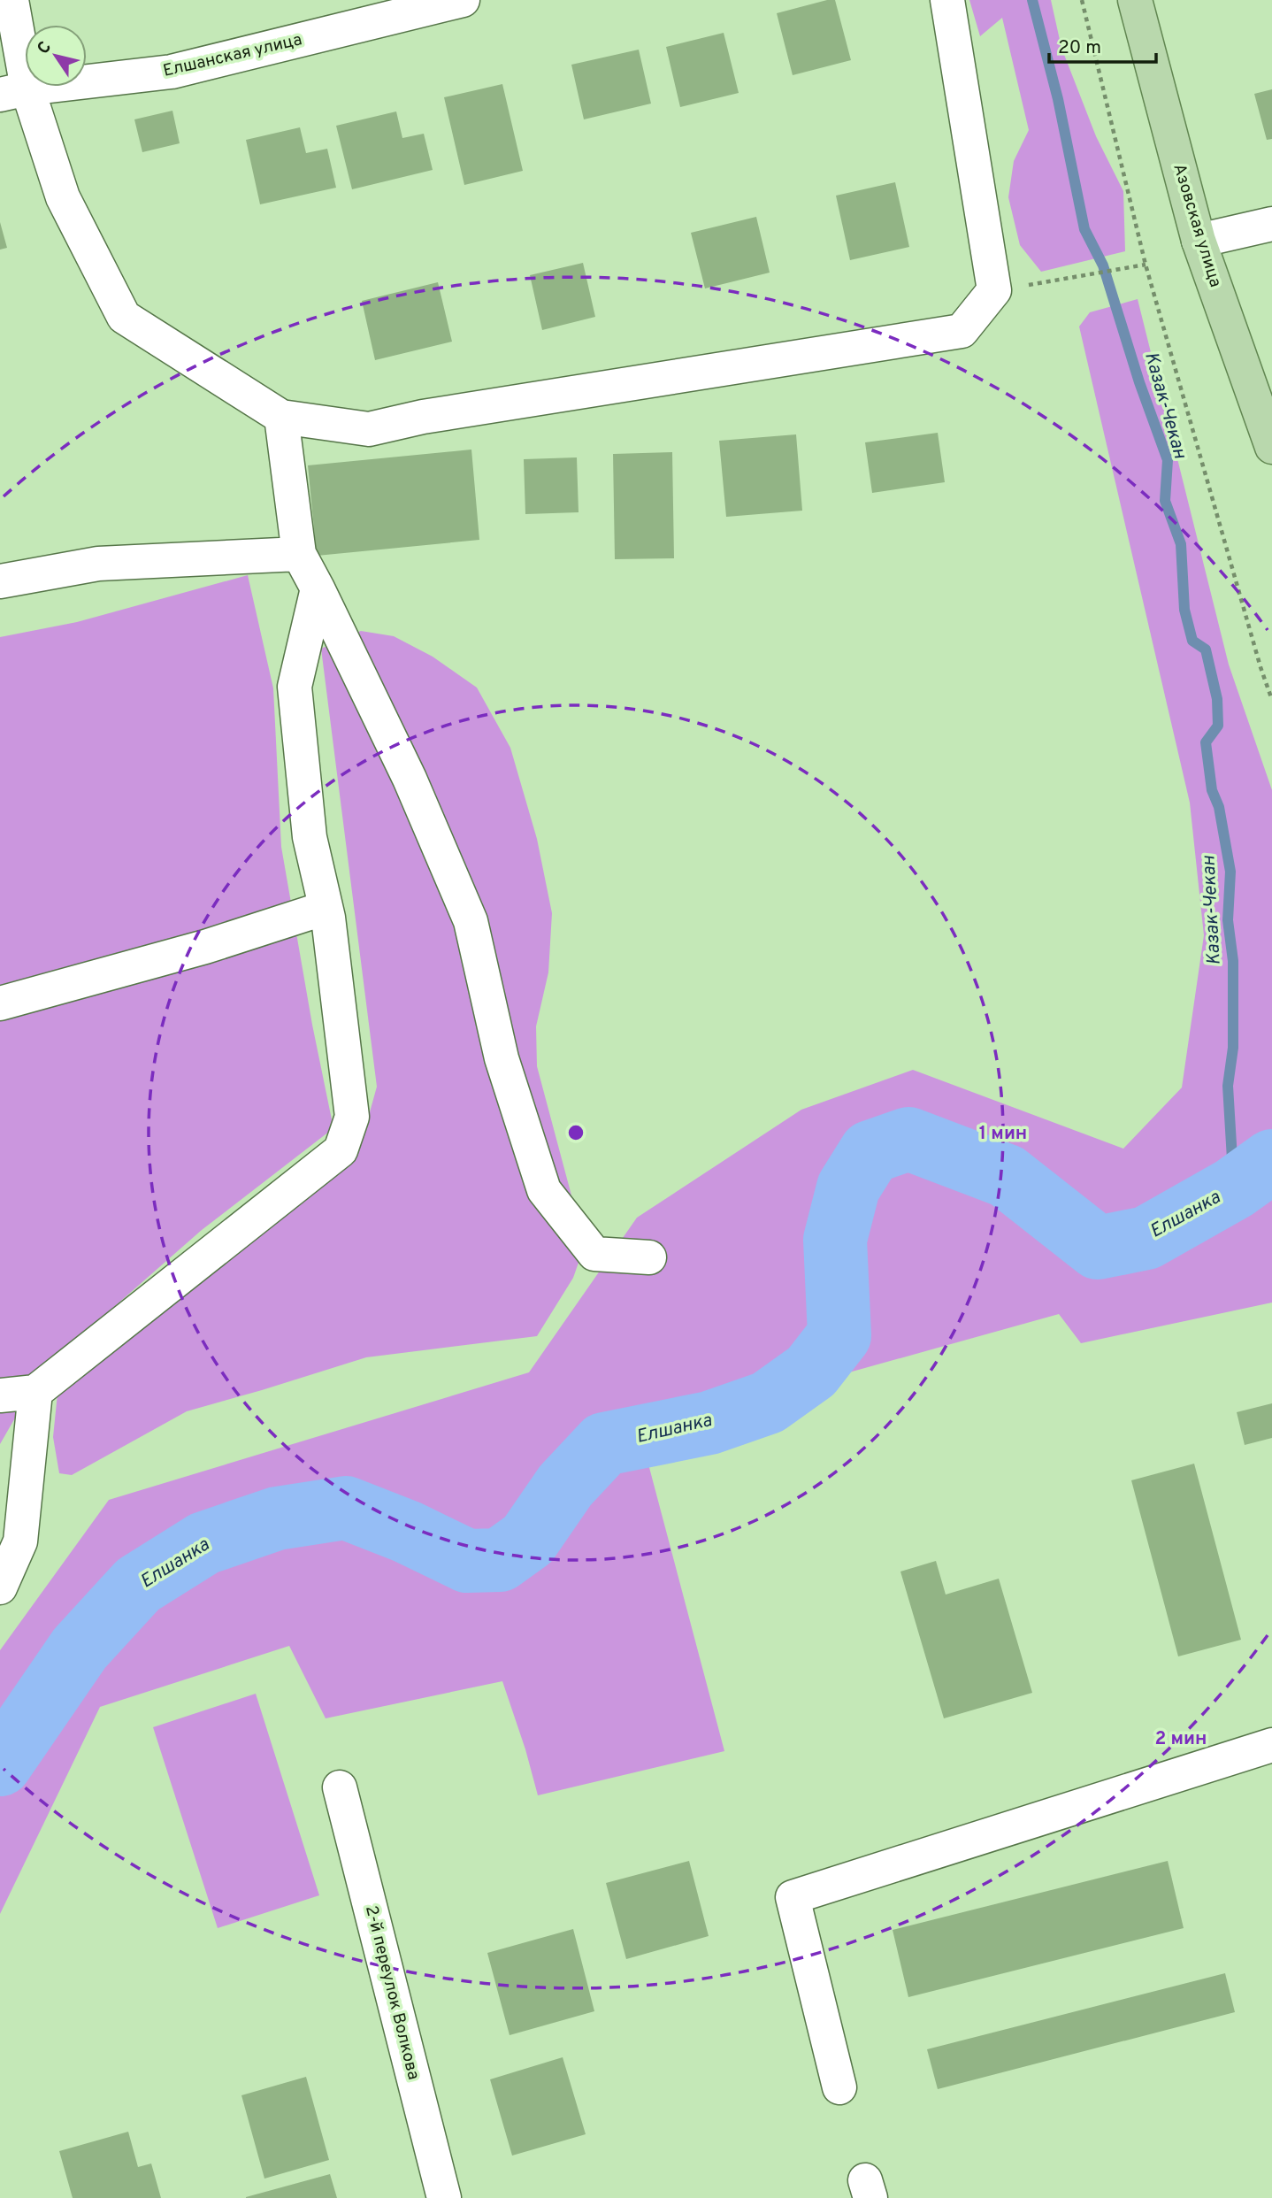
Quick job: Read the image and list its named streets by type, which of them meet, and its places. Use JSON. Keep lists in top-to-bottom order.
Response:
{
  "streets": {
    "main road": ["Азовская улица"],
    "street": ["Елшанская улица", "2-й переулок Волкова"]
  },
  "water": ["Казак-Чекан", "Елшанка"],
  "scale_bar": "20 m",
  "north": "top left",
  "rings": ["1 мин", "2 мин"]
}
